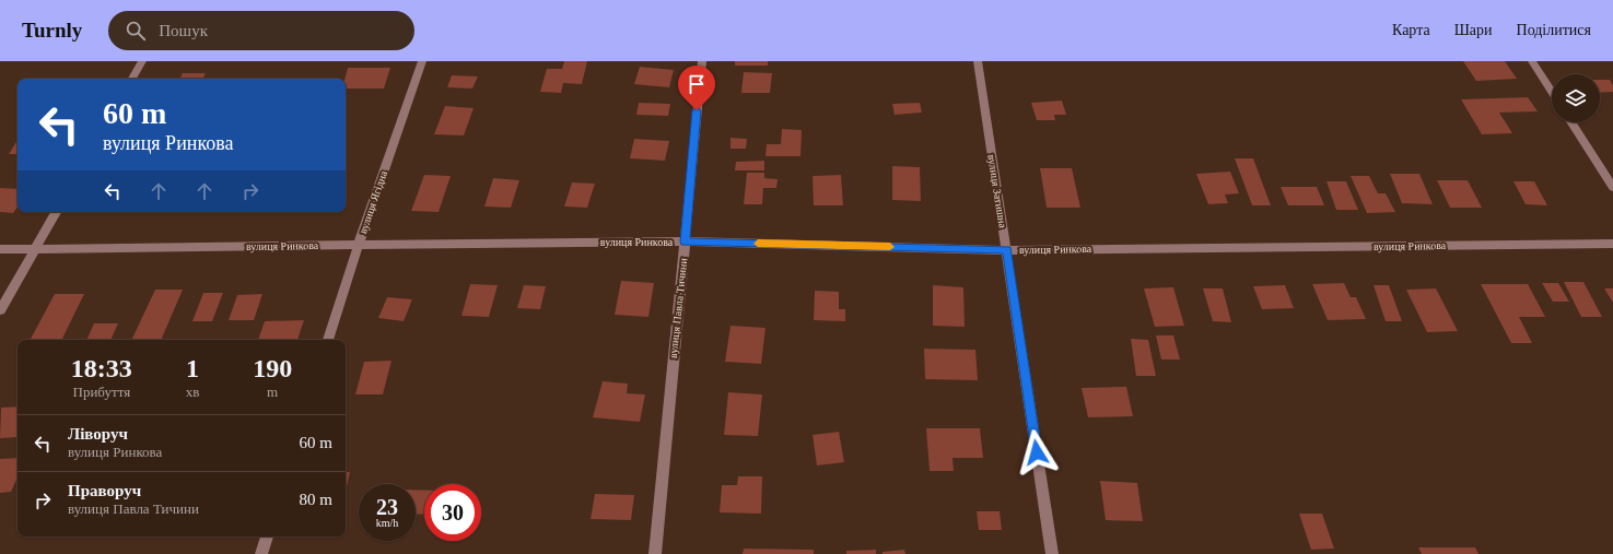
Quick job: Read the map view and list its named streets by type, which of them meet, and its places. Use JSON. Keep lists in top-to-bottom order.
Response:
{
  "streets": {
    "street": [
      "вулиця Затишна",
      "вулиця Ягідна",
      "вулиця Ринкова",
      "вулиця Павла Тичини"
    ]
  },
  "crossings": [
    ["вулиця Затишна", "вулиця Ринкова"],
    ["вулиця Ягідна", "вулиця Ринкова"],
    ["вулиця Ринкова", "вулиця Павла Тичини"]
  ],
  "page": {
    "header": "Turnly",
    "search": "Пошук",
    "nav": ["Карта", "Шари", "Поділитися"],
    "turn": ["60 m", "вулиця Ринкова"],
    "eta": [
      "18:33",
      "Прибуття",
      "1",
      "хв",
      "190",
      "m"
    ],
    "list": [
      {
        "name": "Ліворуч",
        "note": "вулиця Ринкова",
        "value": "60 m"
      },
      {
        "name": "Праворуч",
        "note": "вулиця Павла Тичини",
        "value": "80 m"
      }
    ],
    "speed": "23 km/h",
    "limit": "30"
  }
}
